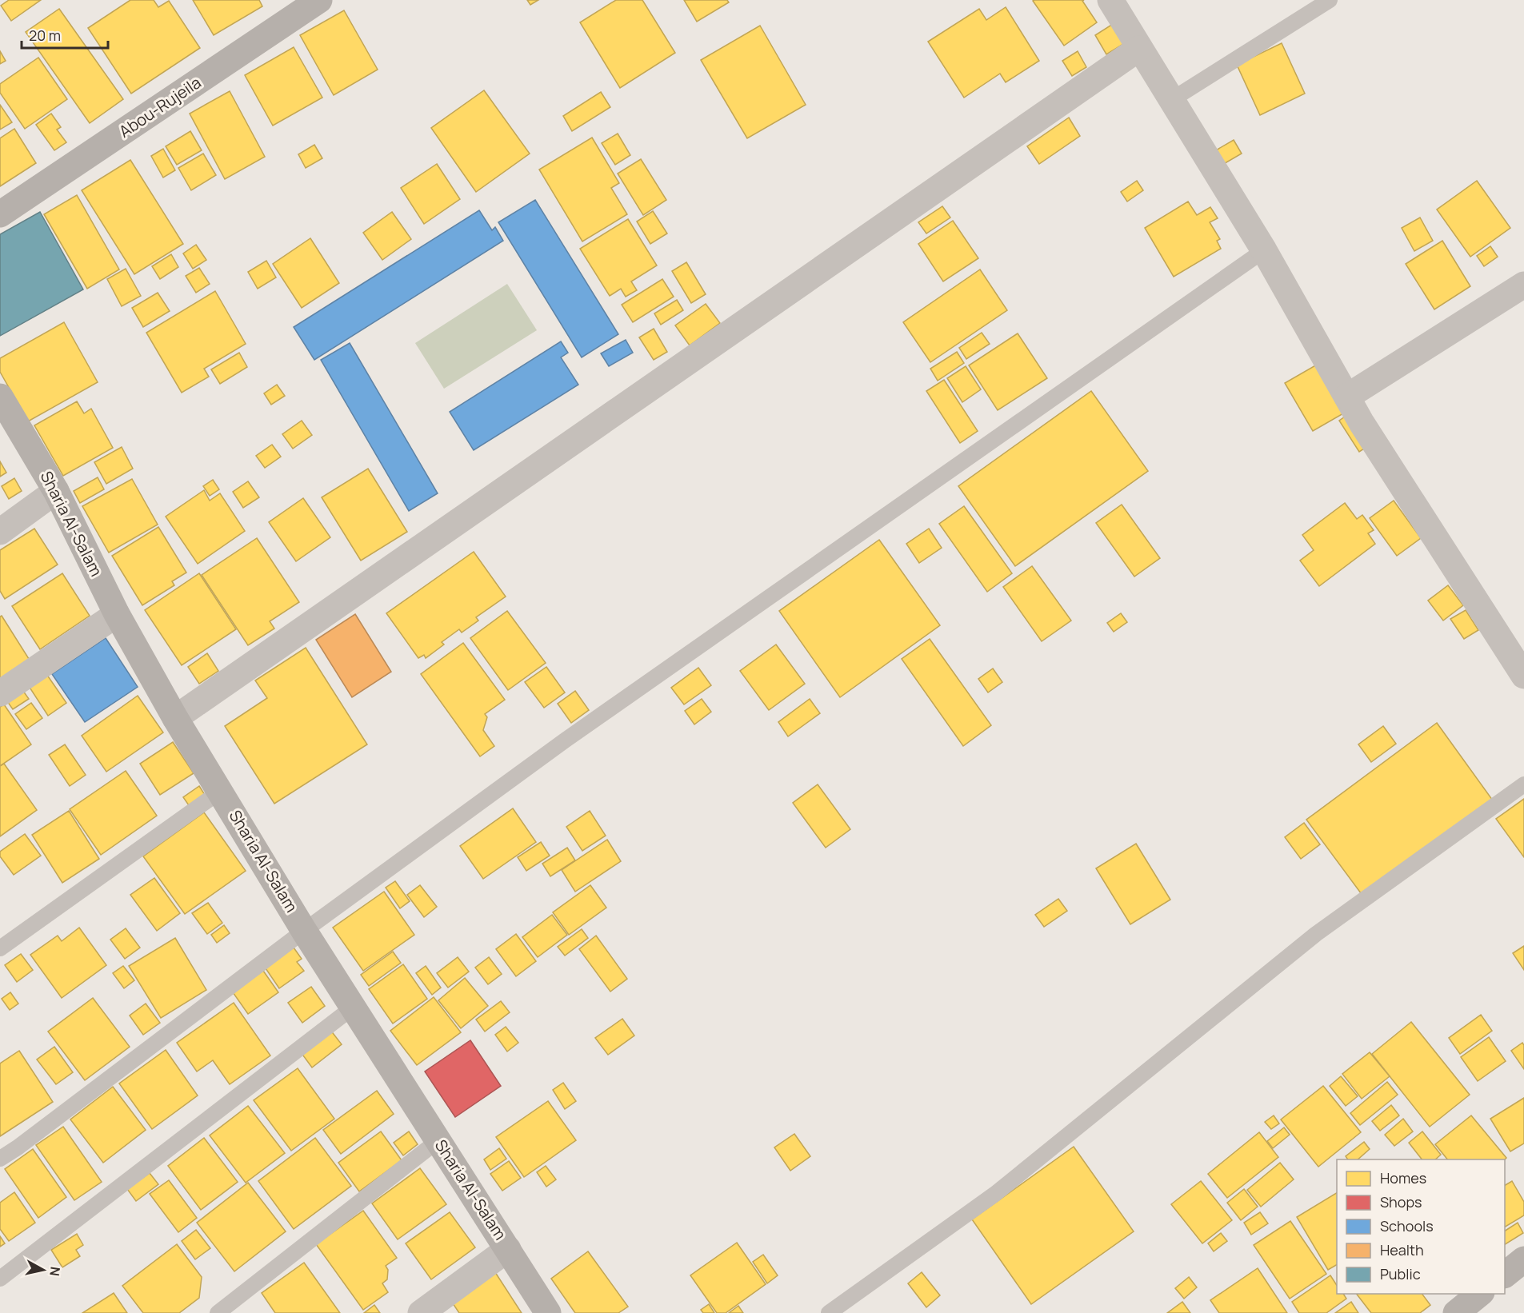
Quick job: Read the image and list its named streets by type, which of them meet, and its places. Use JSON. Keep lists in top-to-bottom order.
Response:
{
  "streets": {
    "street": ["Abou-Rujeila", "Sharia Al-Salam"]
  },
  "legend": [
    "Homes",
    "Shops",
    "Schools",
    "Health",
    "Public"
  ],
  "scale_bar": "20 m",
  "north": "right"
}
